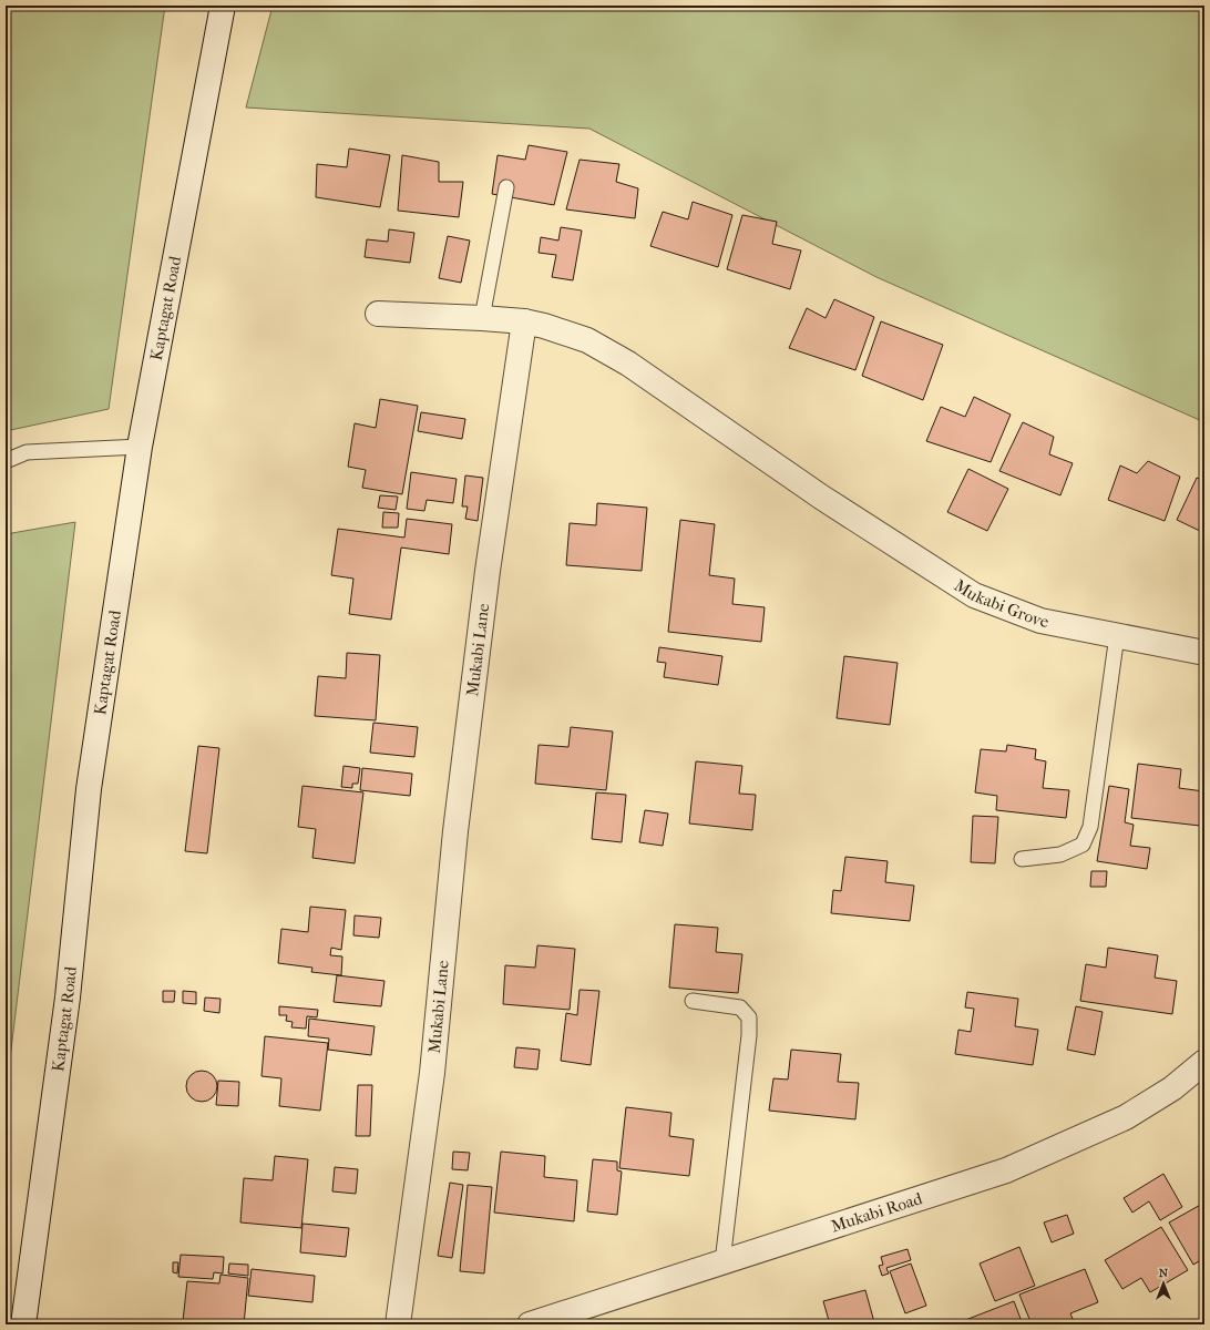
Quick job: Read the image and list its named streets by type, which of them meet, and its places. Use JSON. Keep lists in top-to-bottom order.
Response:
{
  "streets": {
    "street": [
      "Kaptagat Road",
      "Mukabi Grove",
      "Mukabi Lane",
      "Mukabi Road"
    ]
  },
  "crossings": [
    ["Mukabi Grove", "Mukabi Lane"]
  ],
  "north": "top"
}
